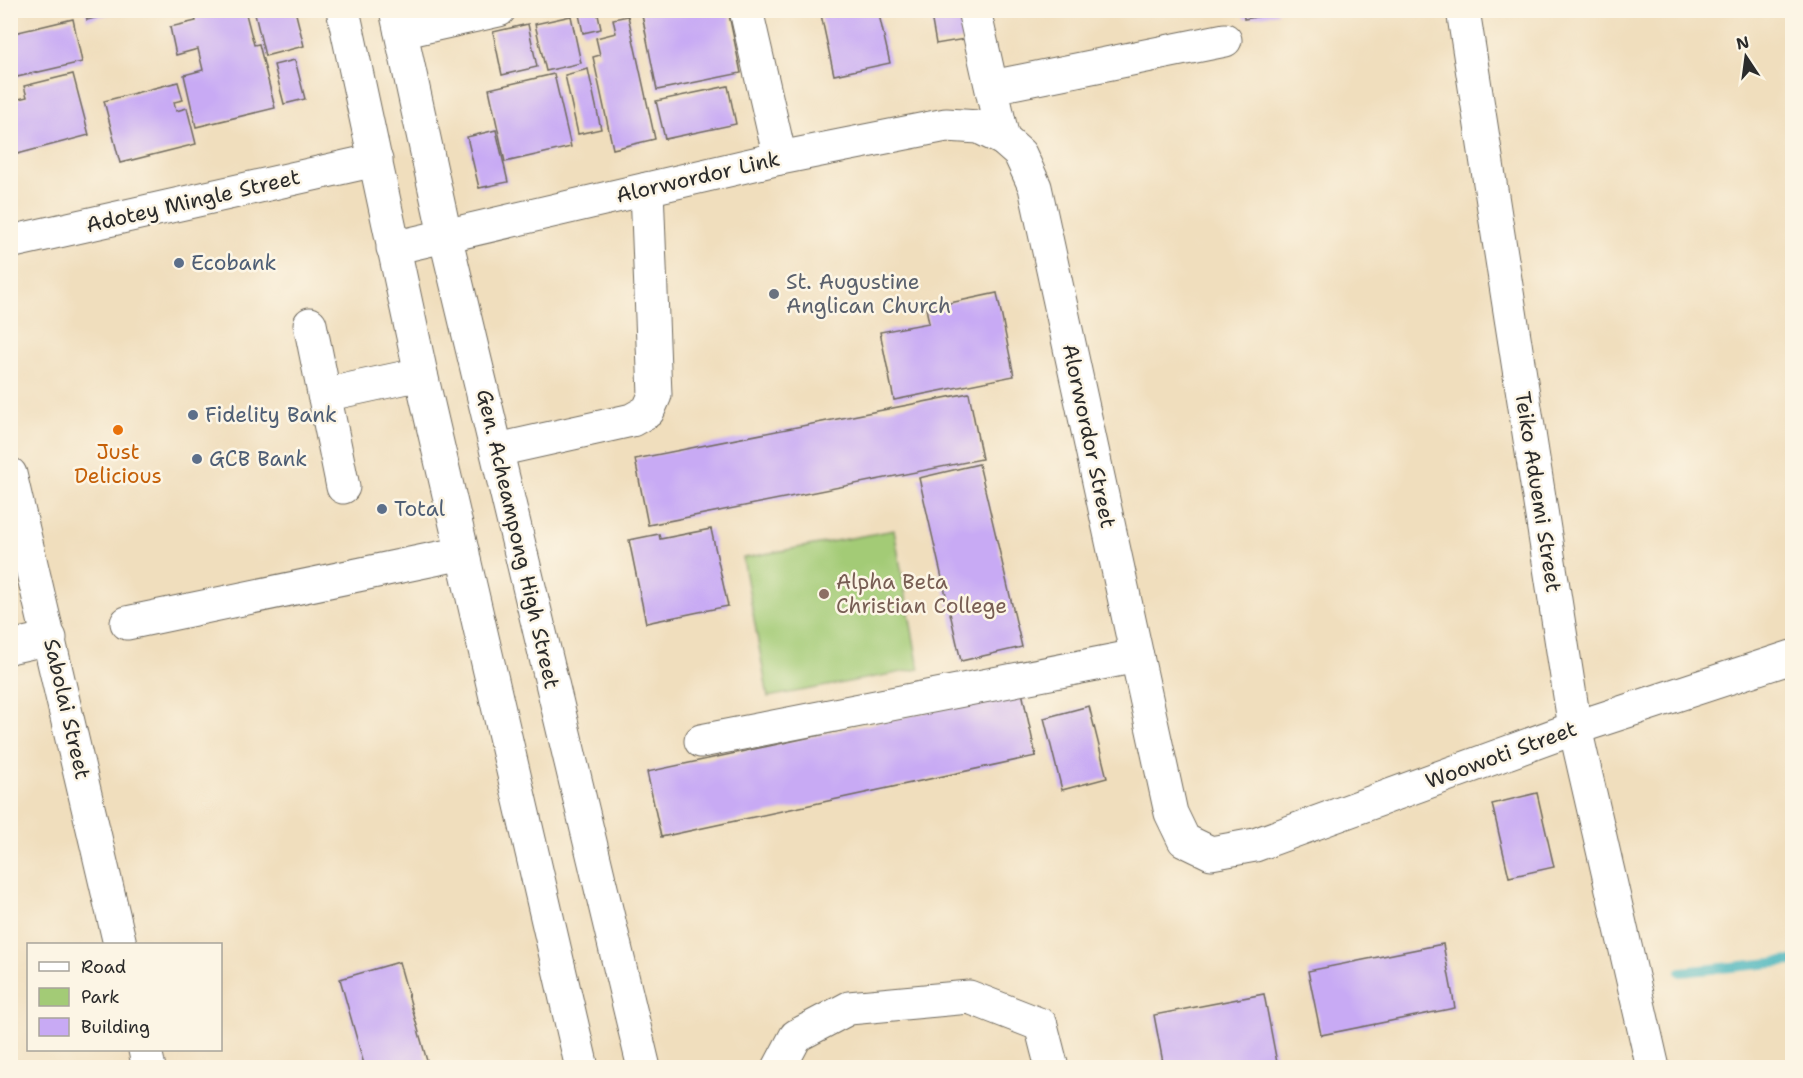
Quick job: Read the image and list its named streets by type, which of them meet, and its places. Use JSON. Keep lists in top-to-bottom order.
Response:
{
  "streets": {
    "street": [
      "Alorwordor Link",
      "Adotey Mingle Street",
      "Alorwordor Street",
      "Teiko Aduemi Street",
      "Gen. Acheampong High Street",
      "Sabolai Street",
      "Woowoti Street"
    ]
  },
  "crossings": [
    ["Alorwordor Link", "Alorwordor Street"],
    ["Alorwordor Link", "Gen. Acheampong High Street"],
    ["Alorwordor Street", "Woowoti Street"],
    ["Teiko Aduemi Street", "Woowoti Street"]
  ],
  "places": [
    "Ecobank",
    "St. Augustine Anglican Church",
    "Fidelity Bank",
    "Just Delicious",
    "GCB Bank",
    "Total",
    "Alpha Beta Christian College"
  ],
  "legend": ["Road", "Park", "Building"],
  "north": "top"
}
